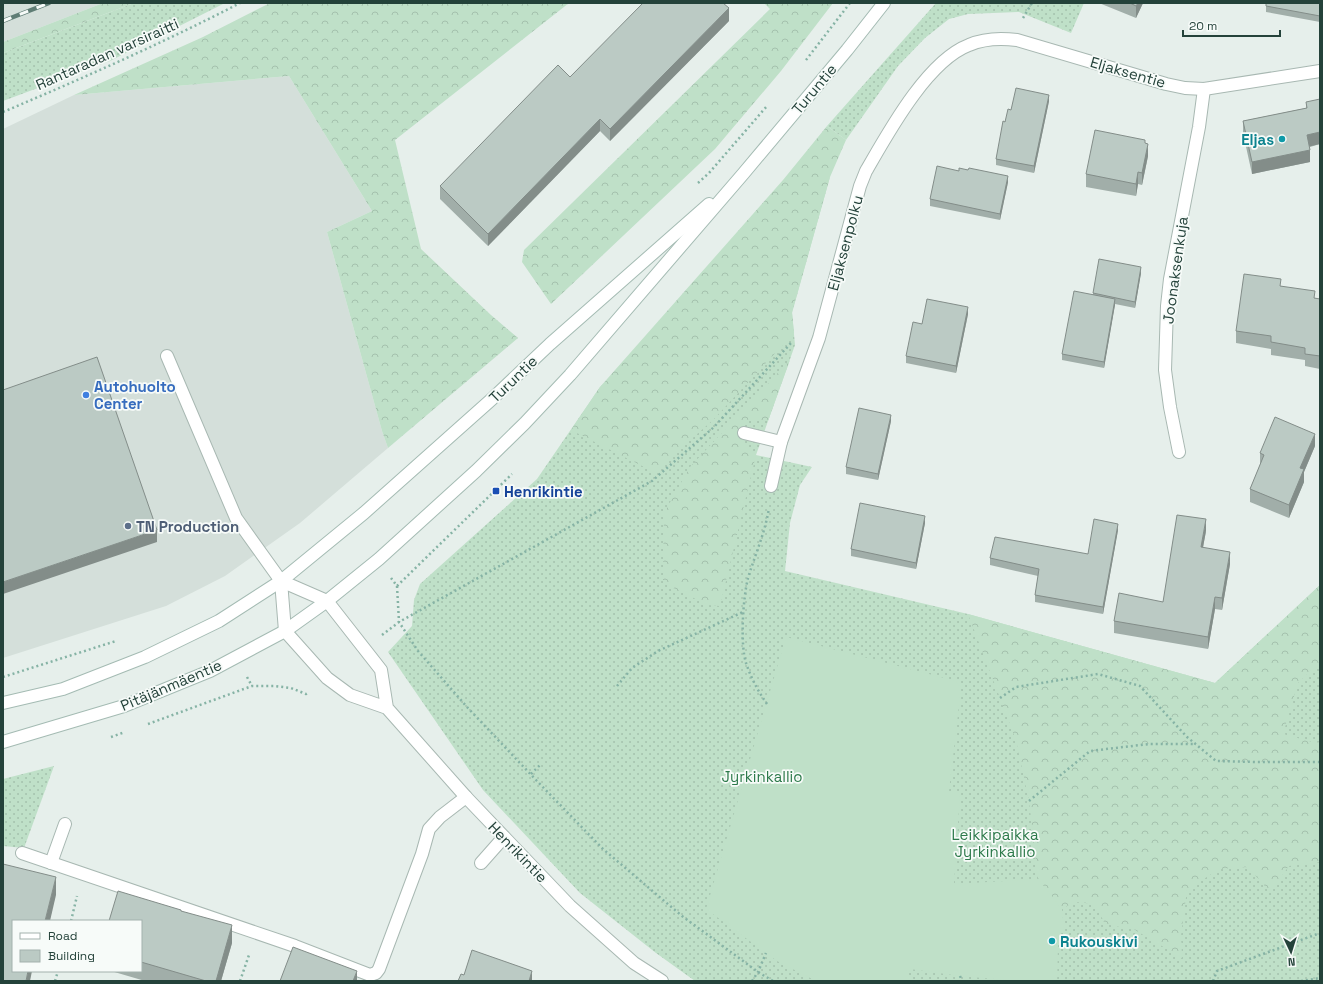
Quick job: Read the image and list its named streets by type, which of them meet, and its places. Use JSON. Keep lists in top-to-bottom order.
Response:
{
  "streets": {
    "main road": [
      "Eljaksentie",
      "Turuntie",
      "Eljaksenpolku",
      "Joonaksenkuja",
      "Pitäjänmäentie",
      "Henrikintie"
    ],
    "path": ["Rantaradan varsiraitti"]
  },
  "crossings": [
    ["Eljaksentie", "Eljaksenpolku"],
    ["Eljaksentie", "Joonaksenkuja"],
    ["Turuntie", "Pitäjänmäentie"],
    ["Pitäjänmäentie", "Henrikintie"]
  ],
  "parks": ["Jyrkinkallio", "Leikkipaikka Jyrkinkallio"],
  "places": {
    "other": [
      "Eljas",
      "Autohuolto Center",
      "TN Production",
      "Rukouskivi"
    ],
    "transit": ["Henrikintie"]
  },
  "legend": ["Road", "Building"],
  "scale_bar": "20 m",
  "north": "bottom"
}
